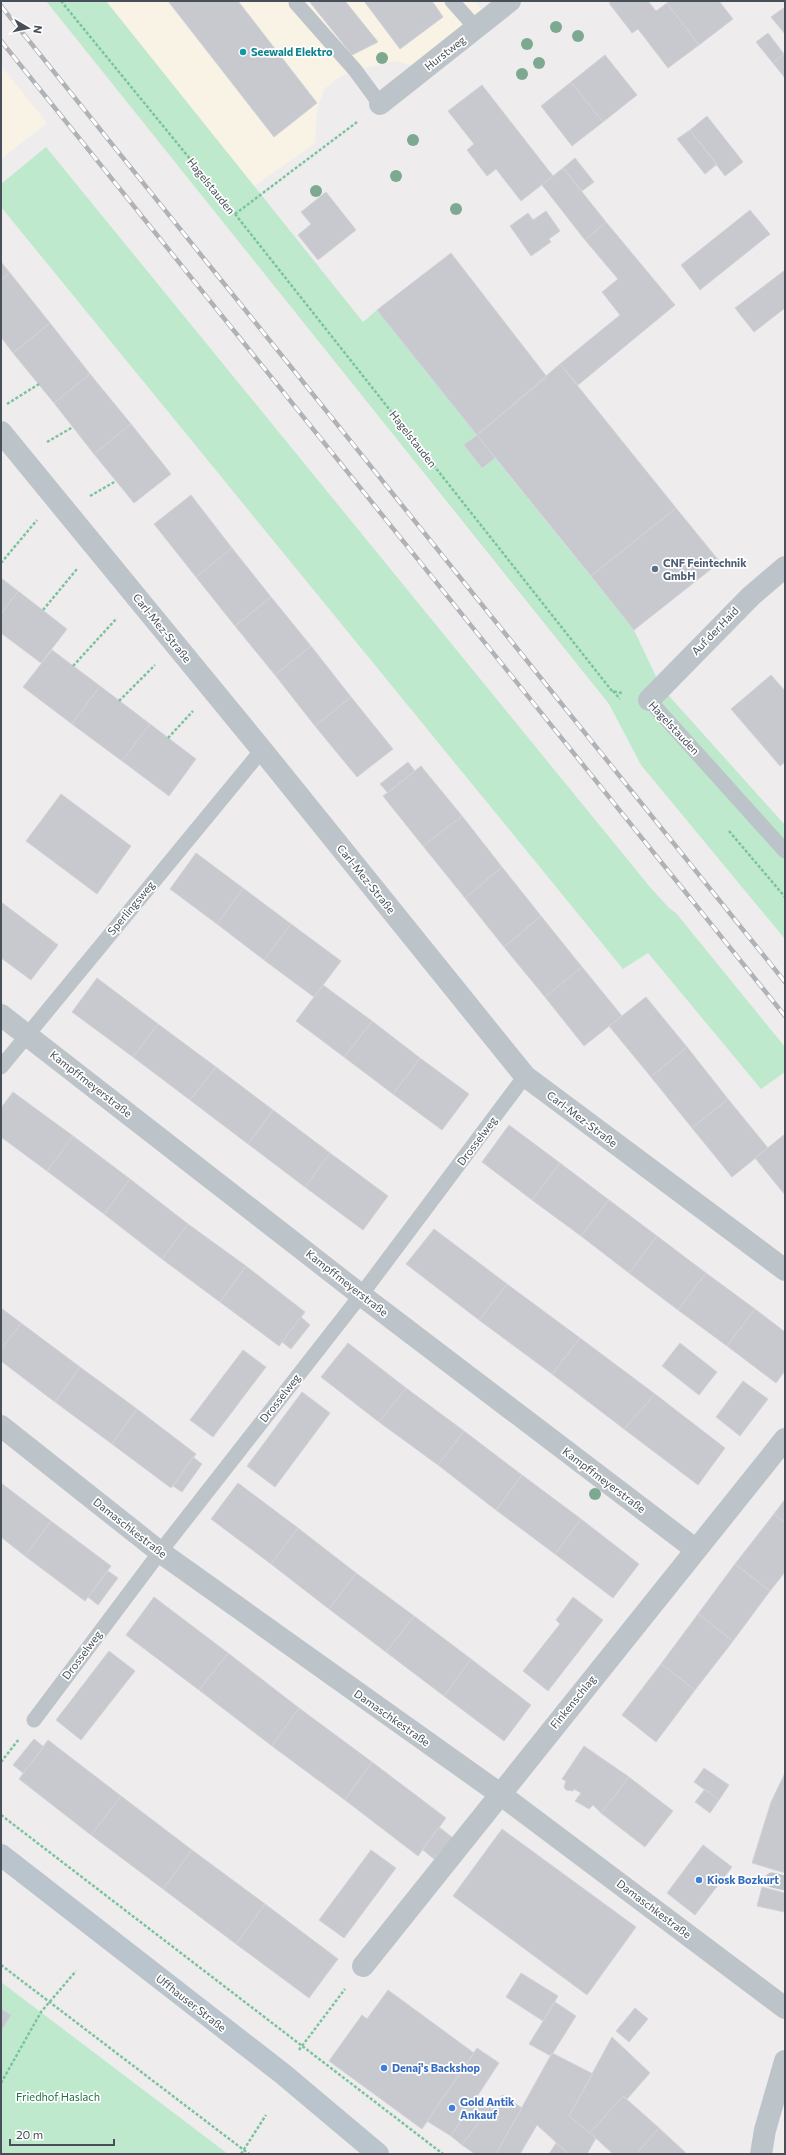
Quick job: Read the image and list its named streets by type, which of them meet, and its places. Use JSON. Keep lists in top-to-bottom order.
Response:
{
  "streets": {
    "street": [
      "Hurstweg",
      "Carl-Mez-Straße",
      "Auf der Haid",
      "Kampffmeyerstraße",
      "Damaschkestraße",
      "Finkenschlag",
      "Uffhauser Straße"
    ],
    "lane": ["Hagelstauden", "Sperlingsweg", "Drosselweg"]
  },
  "crossings": [
    ["Hagelstauden", "Auf der Haid"],
    ["Carl-Mez-Straße", "Sperlingsweg"],
    ["Carl-Mez-Straße", "Drosselweg"],
    ["Sperlingsweg", "Kampffmeyerstraße"],
    ["Kampffmeyerstraße", "Drosselweg"],
    ["Kampffmeyerstraße", "Finkenschlag"],
    ["Drosselweg", "Damaschkestraße"],
    ["Damaschkestraße", "Finkenschlag"]
  ],
  "parks": ["Friedhof Haslach"],
  "places": [
    "Seewald Elektro",
    "CNF Feintechnik GmbH",
    "Kiosk Bozkurt",
    "Denaj's Backshop",
    "Gold Antik Ankauf"
  ],
  "scale_bar": "20 m",
  "north": "right"
}
